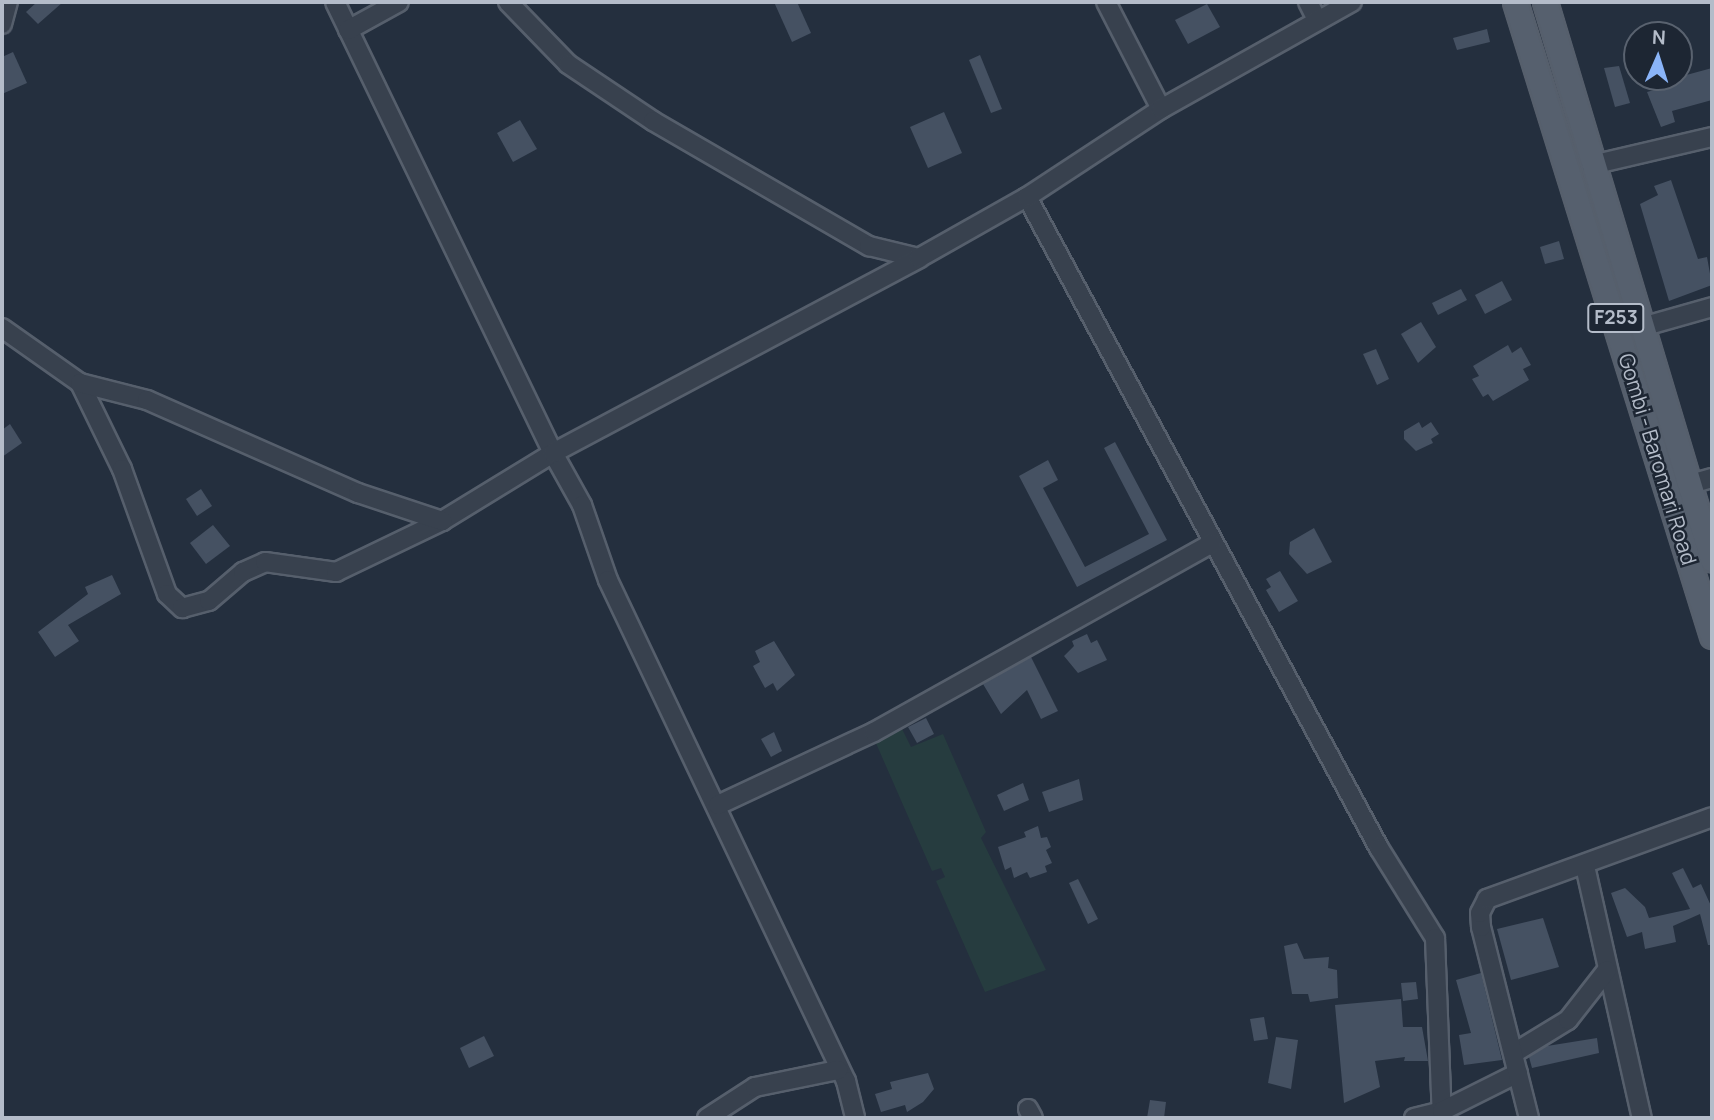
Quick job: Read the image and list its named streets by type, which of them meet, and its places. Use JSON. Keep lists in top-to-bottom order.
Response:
{
  "streets": {
    "main road": ["F253", "Gombi - Baromari Road"]
  },
  "north": "top"
}
